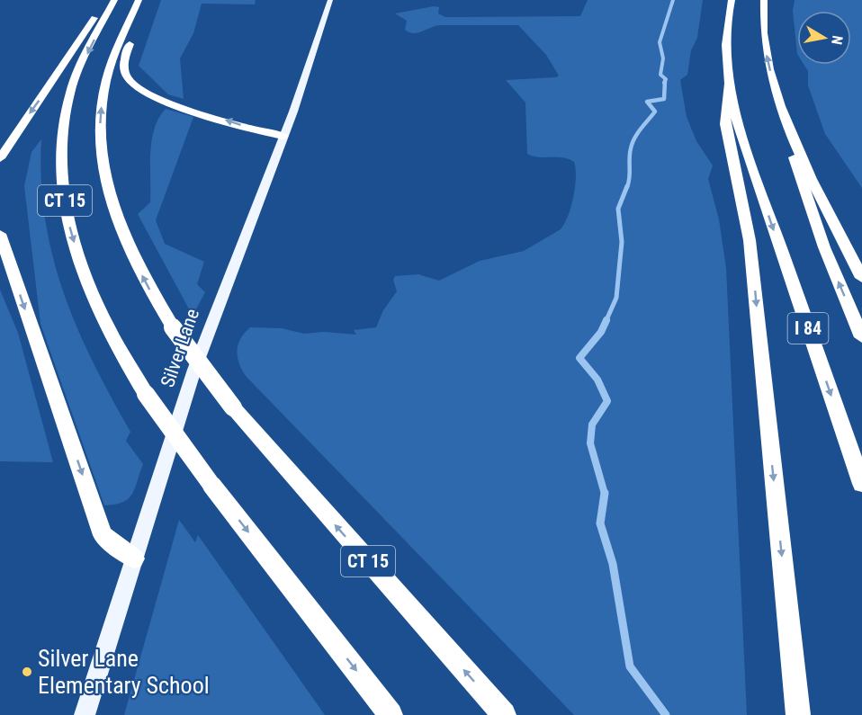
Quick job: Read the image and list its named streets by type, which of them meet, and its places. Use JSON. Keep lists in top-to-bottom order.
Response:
{
  "streets": {
    "highway": ["CT 15", "I 84"],
    "main road": ["Silver Lane"]
  },
  "places": ["Silver Lane Elementary School"],
  "north": "right"
}
